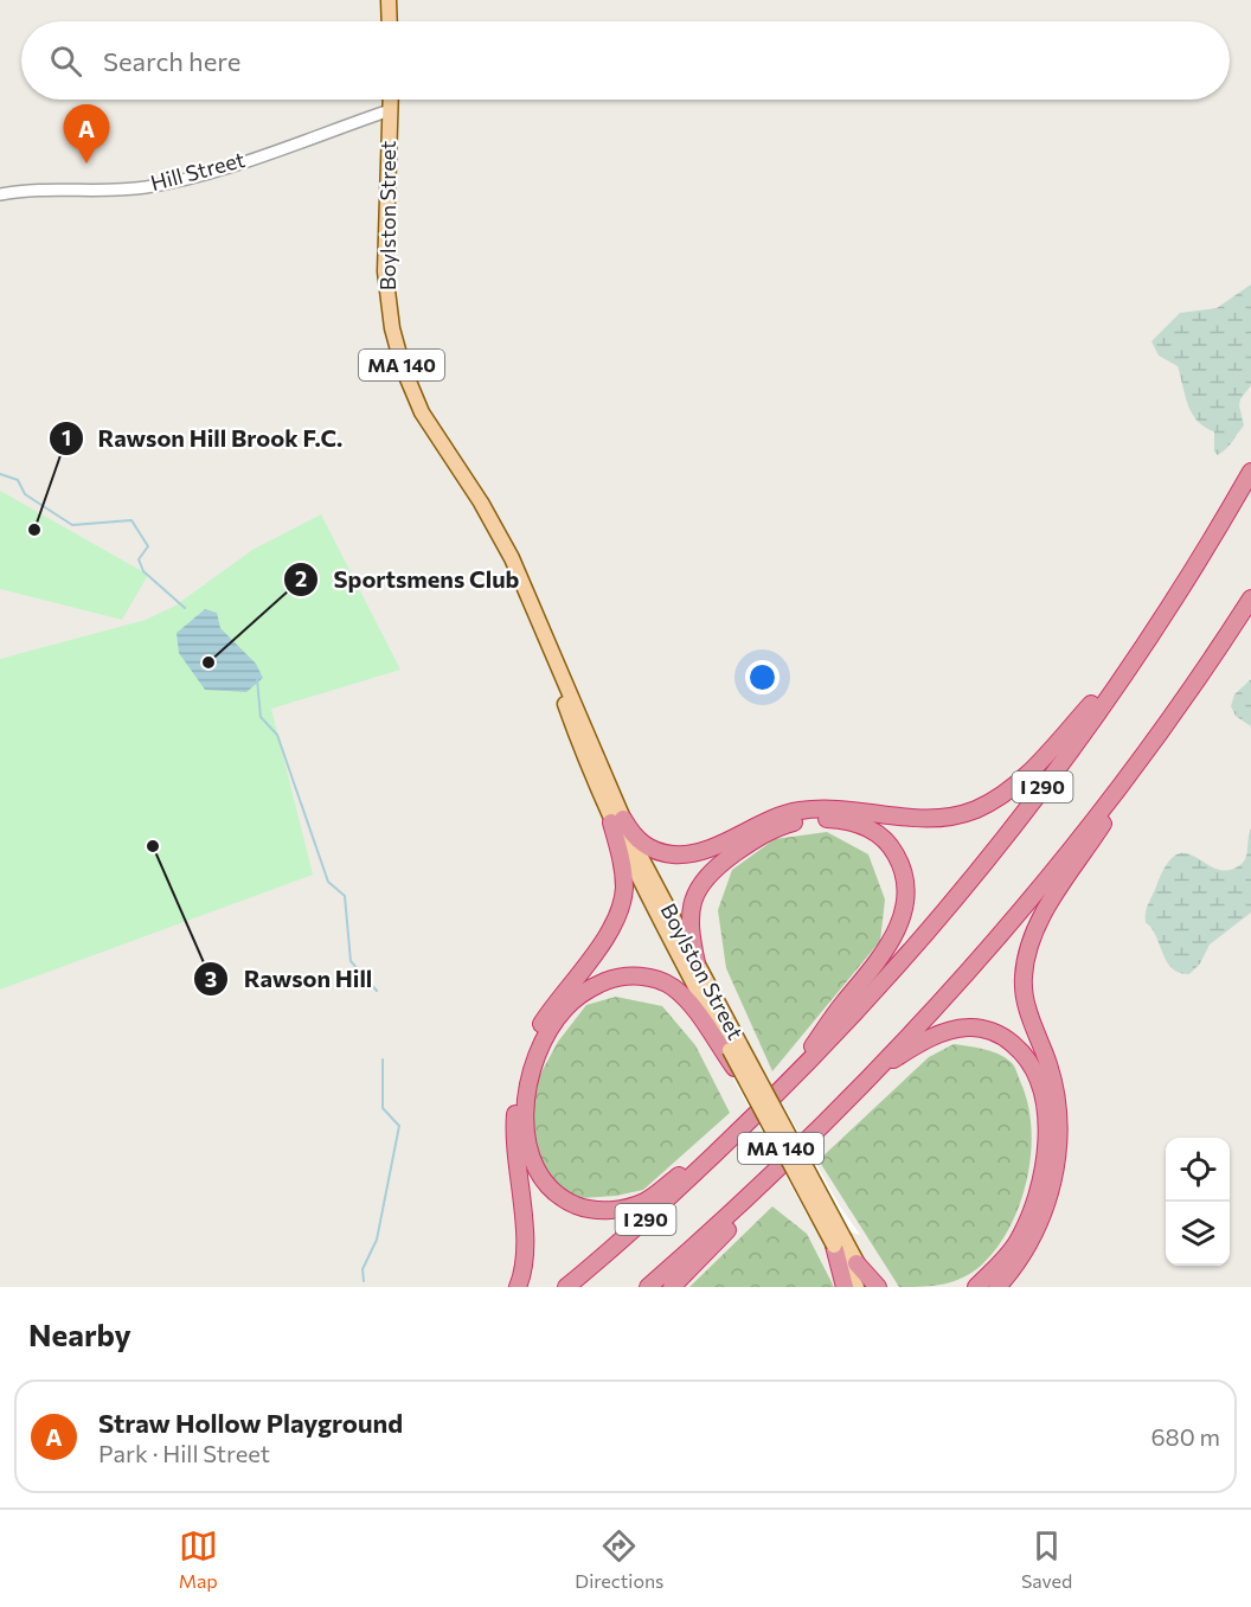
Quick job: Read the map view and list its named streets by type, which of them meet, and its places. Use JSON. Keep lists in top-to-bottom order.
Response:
{
  "streets": {
    "highway": ["I 290"],
    "main road": ["Boylston Street", "MA 140"],
    "street": ["Hill Street"]
  },
  "crossings": [
    ["Hill Street", "Boylston Street"]
  ],
  "places": ["Rawson Hill Brook F.C.", "Sportsmens Club", "Rawson Hill"],
  "page": {
    "search": "Search here",
    "pins": "A",
    "heading": "Nearby",
    "list": [
      {
        "mark": "A",
        "name": "Straw Hollow Playground",
        "note": "Park · Hill Street",
        "value": "680 m"
      }
    ],
    "nav": ["Map", "Directions", "Saved"]
  }
}
